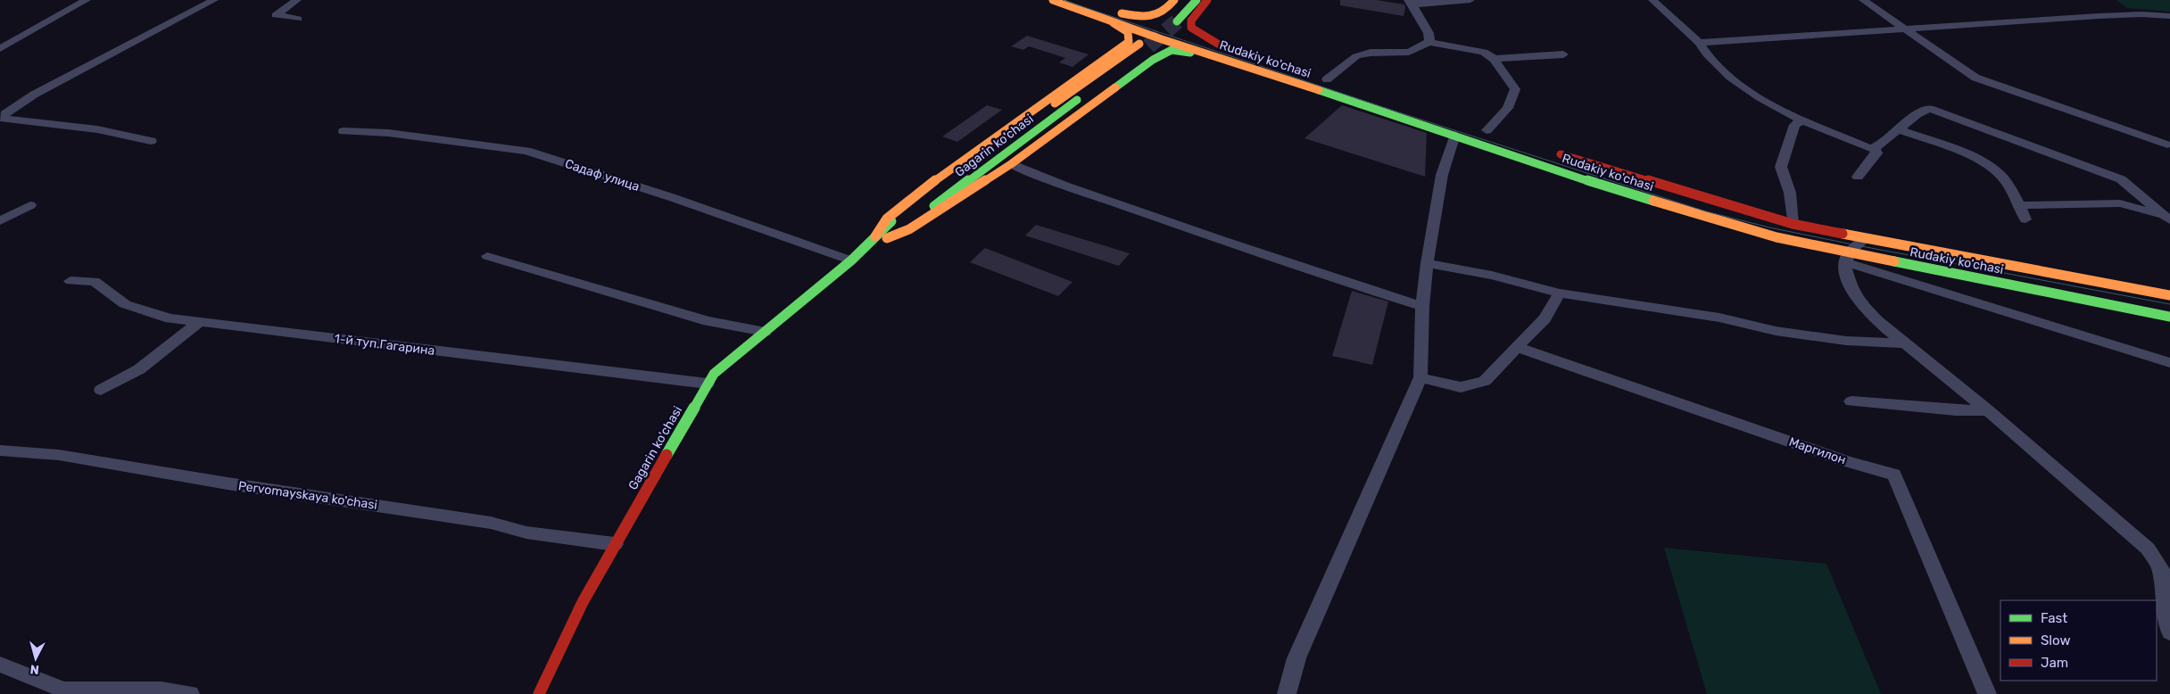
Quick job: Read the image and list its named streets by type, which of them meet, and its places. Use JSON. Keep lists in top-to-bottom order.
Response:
{
  "streets": {
    "main road": ["Rudakiy ko'chasi", "Gagarin ko'chasi"],
    "street": [
      "Садаф улица",
      "1-й туп.Гагарина",
      "Маргилон",
      "Pervomayskaya ko'chasi"
    ]
  },
  "crossings": [
    ["Gagarin ko'chasi", "Садаф улица"],
    ["Gagarin ko'chasi", "1-й туп.Гагарина"],
    ["Gagarin ko'chasi", "Pervomayskaya ko'chasi"]
  ],
  "legend": ["Fast", "Slow", "Jam"],
  "north": "bottom"
}
